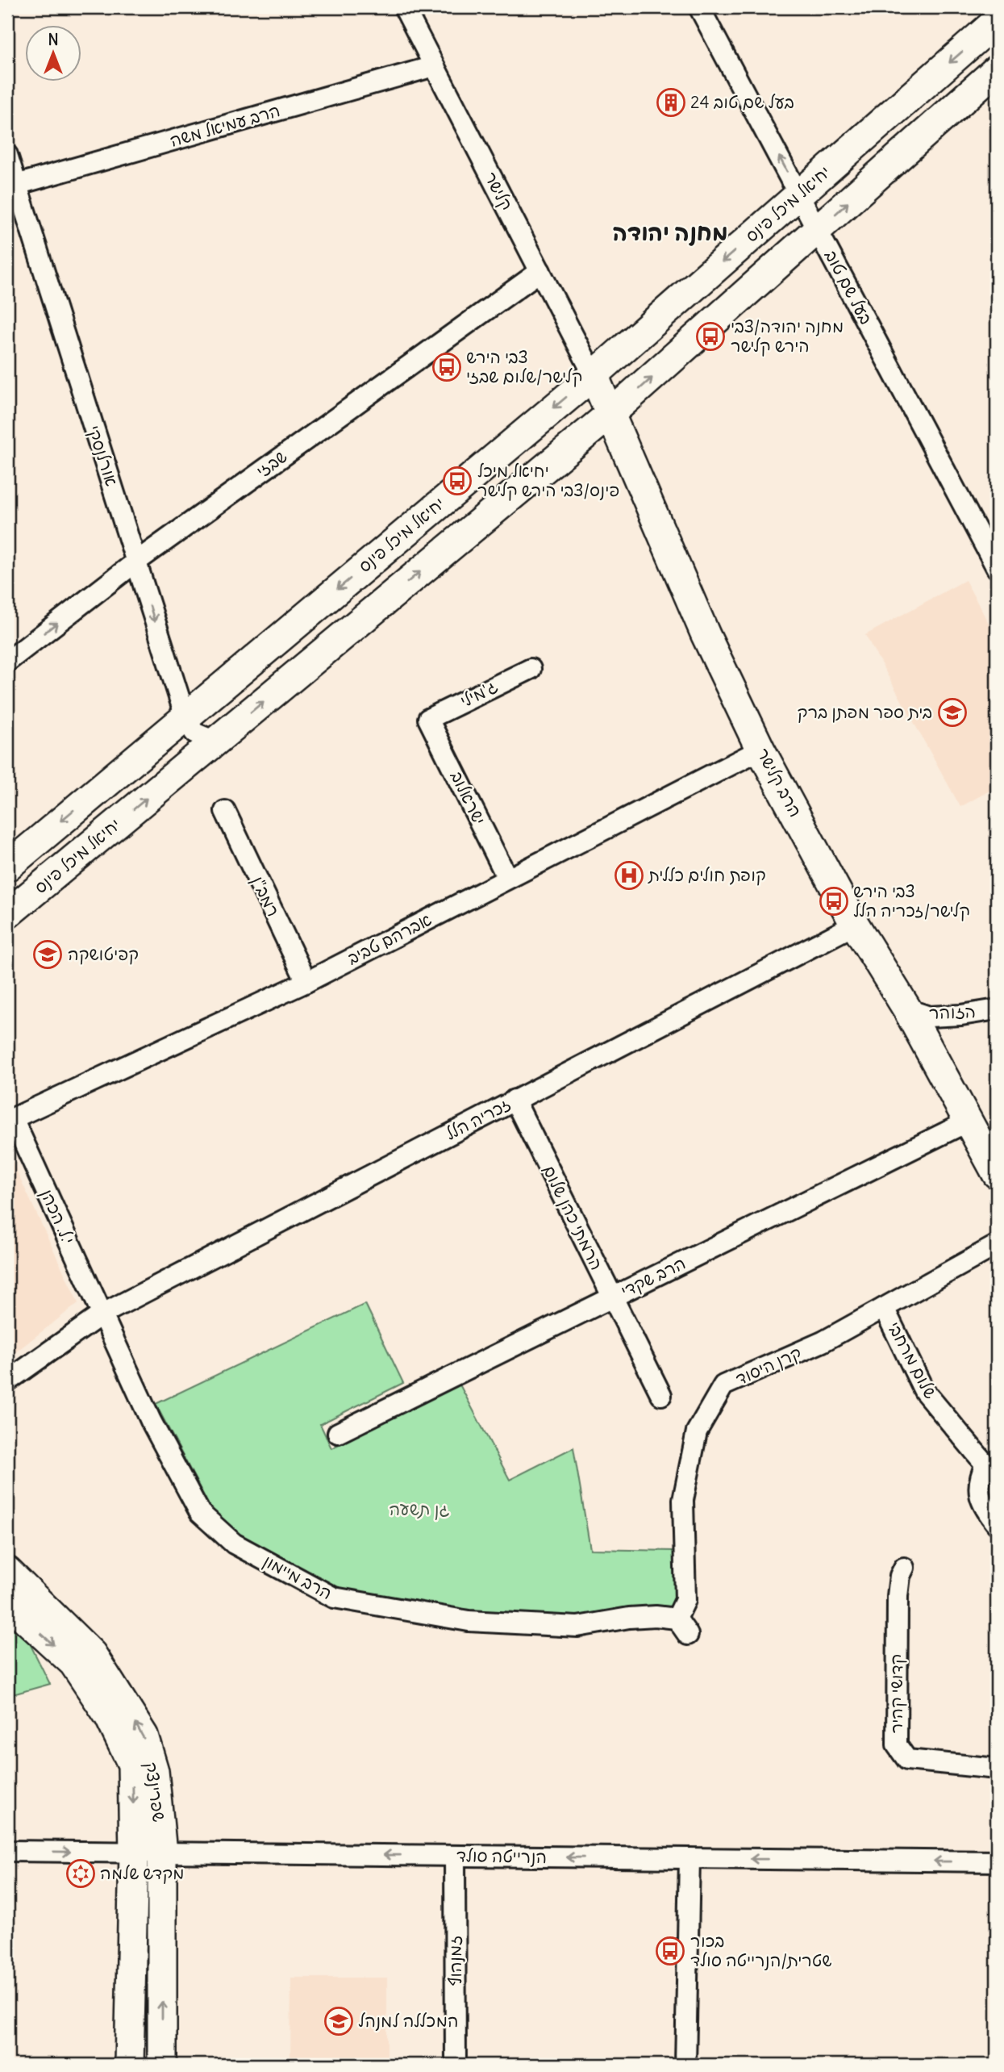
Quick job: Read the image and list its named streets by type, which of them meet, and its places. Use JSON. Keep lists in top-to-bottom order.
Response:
{
  "streets": {
    "main road": ["יחיאל מיכל פינס", "הרב קלישר", "שפרינצק"],
    "street": [
      "הרב עמיאל משה",
      "קלישר",
      "בעל שם טוב",
      "אורלנסקי",
      "שבזי",
      "ג'מילי",
      "ישראלוב",
      "רמב\"ן",
      "אברהם טביב",
      "הזוהר",
      "זכריה הלל",
      "י.ל. הכהן",
      "הרמתי כהן שלום",
      "הרב שקדי",
      "שלום מרחבי",
      "קרן היסוד",
      "הרב מיימון",
      "קדושי קהיר",
      "הנרייטה סולד",
      "זמנהוף"
    ]
  },
  "crossings": [
    ["הרב עמיאל משה", "קלישר"],
    ["הרב עמיאל משה", "אורלנסקי"],
    ["קלישר", "יחיאל מיכל פינס"],
    ["קלישר", "שבזי"],
    ["קלישר", "הרב קלישר"],
    ["יחיאל מיכל פינס", "בעל שם טוב"],
    ["יחיאל מיכל פינס", "אורלנסקי"],
    ["יחיאל מיכל פינס", "הרב קלישר"],
    ["אורלנסקי", "שבזי"],
    ["ג'מילי", "ישראלוב"],
    ["הרב קלישר", "אברהם טביב"],
    ["הרב קלישר", "הזוהר"],
    ["הרב קלישר", "זכריה הלל"],
    ["הרב קלישר", "הרב שקדי"],
    ["ישראלוב", "אברהם טביב"],
    ["רמב\"ן", "אברהם טביב"],
    ["אברהם טביב", "י.ל. הכהן"],
    ["זכריה הלל", "י.ל. הכהן"],
    ["זכריה הלל", "הרמתי כהן שלום"],
    ["זכריה הלל", "הרב מיימון"],
    ["י.ל. הכהן", "הרב מיימון"],
    ["הרמתי כהן שלום", "הרב שקדי"],
    ["שלום מרחבי", "קרן היסוד"],
    ["קרן היסוד", "הרב מיימון"],
    ["שפרינצק", "הנרייטה סולד"],
    ["הנרייטה סולד", "זמנהוף"]
  ],
  "districts": ["מחנה יהודה"],
  "parks": ["גן תשעה"],
  "places": {
    "building": ["בעל שם טוב 24"],
    "bus stop": [
      "מחנה יהודה/צבי הירש קלישר",
      "צבי הירש קלישר/שלום שבזי",
      "יחיאל מיכל פינס/צבי הירש קלישר",
      "צבי הירש קלישר/זכריה הלל",
      "בכור שטרית/הנרייטה סולד"
    ],
    "school or university": ["בית ספר מפתן ברק", "קפיטושקה", "המכללה למנהל"],
    "hospital": ["קופת חולים כללית"],
    "synagogue": ["מקדש שלמה"]
  },
  "north": "top"
}
